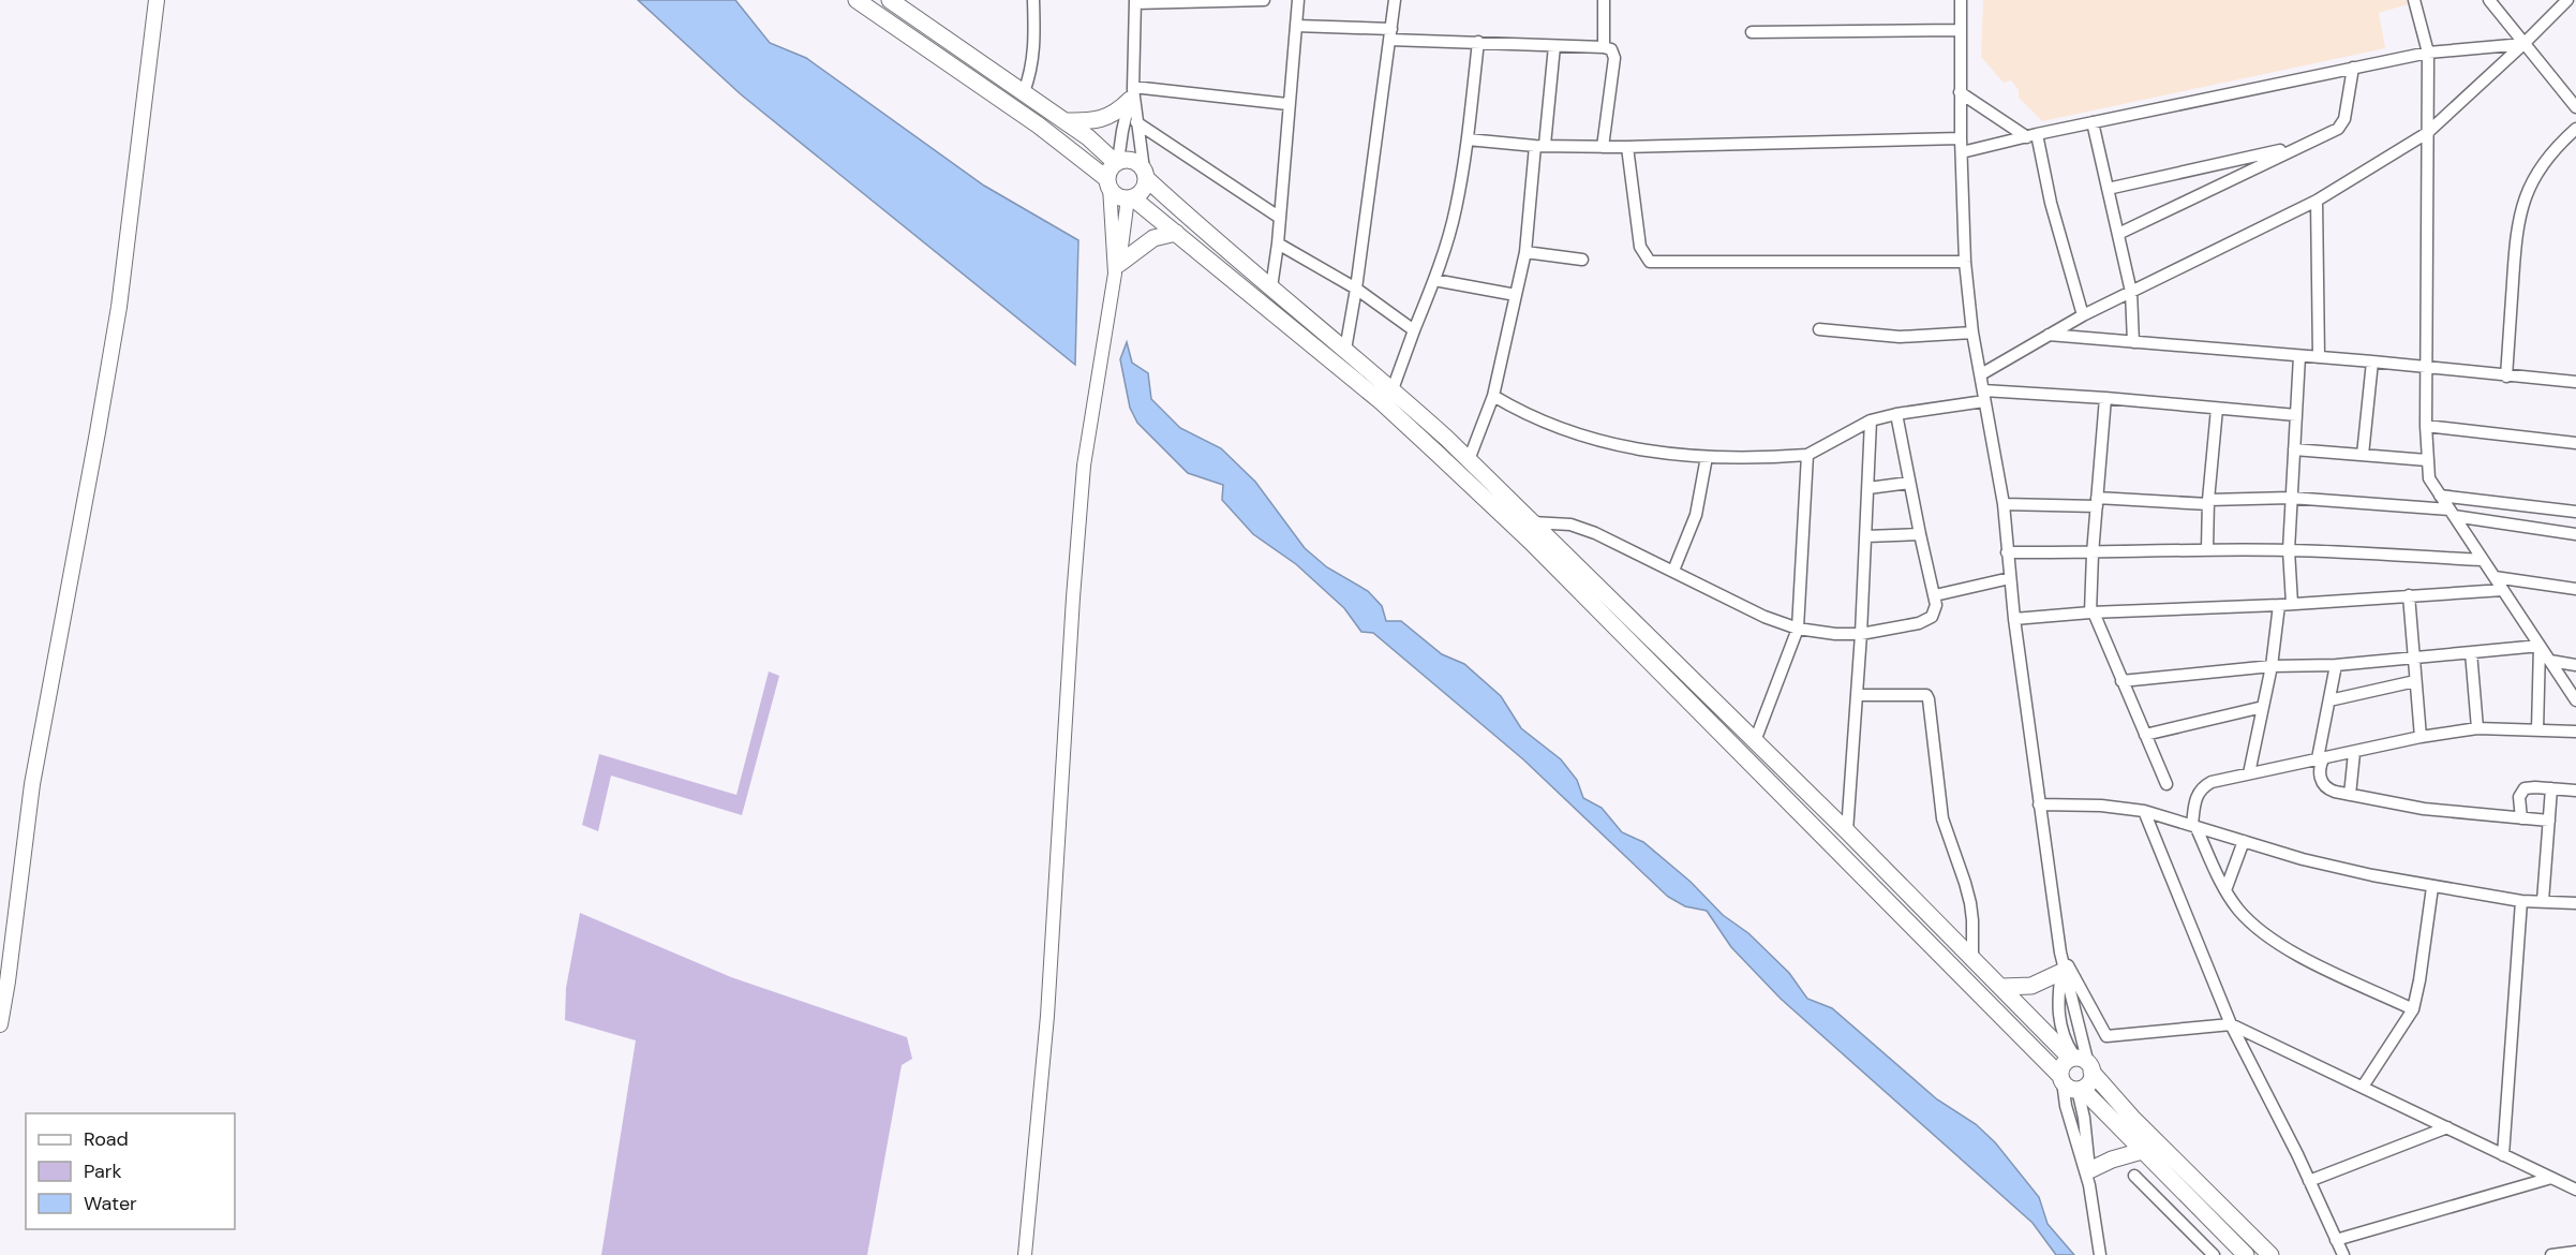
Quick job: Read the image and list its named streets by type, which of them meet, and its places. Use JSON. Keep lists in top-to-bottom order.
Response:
{
  "legend": ["Road", "Park", "Water"]
}
